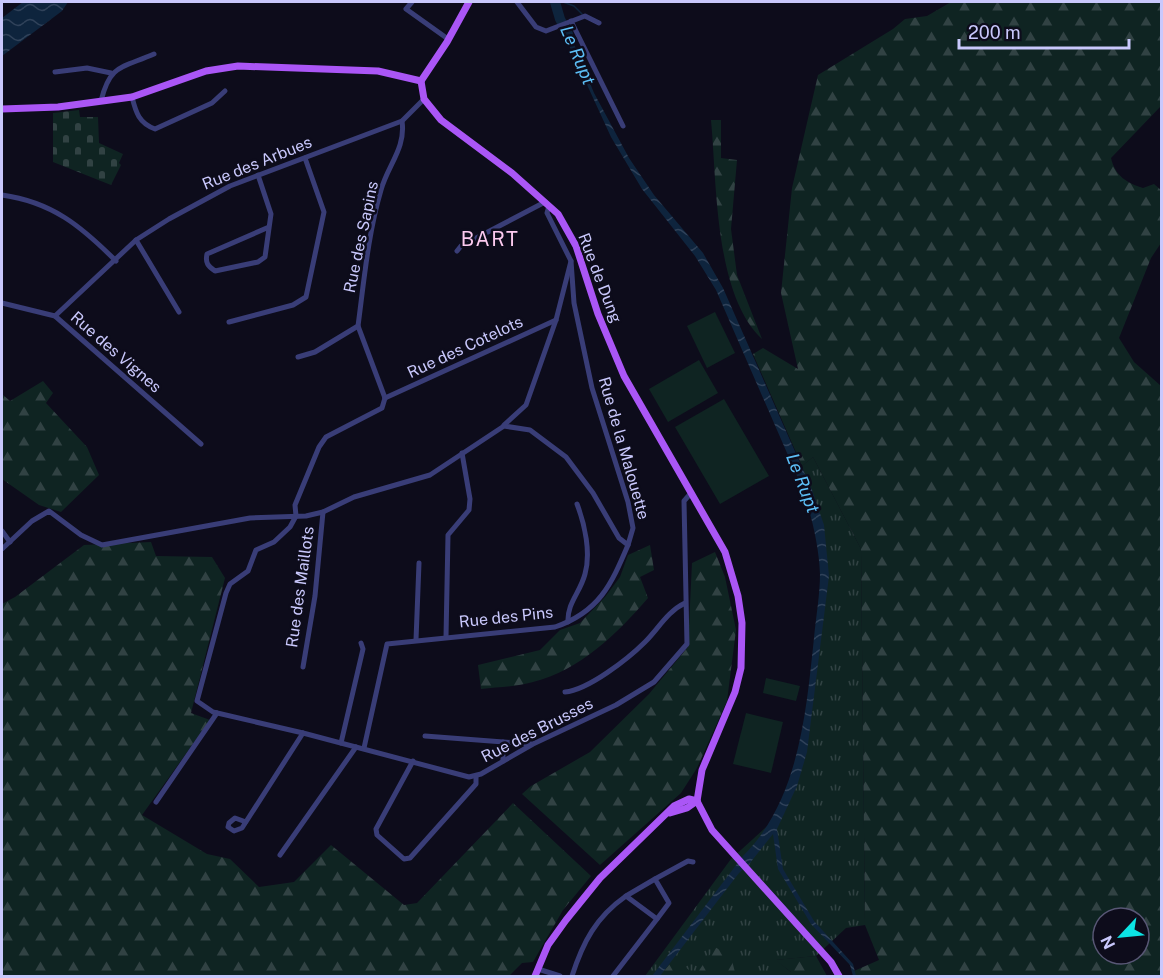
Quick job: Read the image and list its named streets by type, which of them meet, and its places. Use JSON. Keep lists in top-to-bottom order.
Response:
{
  "streets": {
    "main road": ["Rue de Dung"],
    "street": [
      "Rue des Arbues",
      "Rue des Sapins",
      "Rue des Cotelots",
      "Rue des Vignes",
      "Rue de la Malouette",
      "Rue des Maillots",
      "Rue des Pins",
      "Rue des Brusses"
    ]
  },
  "crossings": [
    ["Rue des Arbues", "Rue des Sapins"],
    ["Rue des Arbues", "Rue de Dung"],
    ["Rue des Arbues", "Rue des Vignes"],
    ["Rue de Dung", "Rue de la Malouette"],
    ["Rue de Dung", "Rue des Brusses"],
    ["Rue des Cotelots", "Rue des Brusses"],
    ["Rue de la Malouette", "Rue des Pins"],
    ["Rue des Pins", "Rue des Brusses"]
  ],
  "districts": ["BART"],
  "water": ["Le Rupt"],
  "scale_bar": "200 m",
  "north": "bottom left"
}
